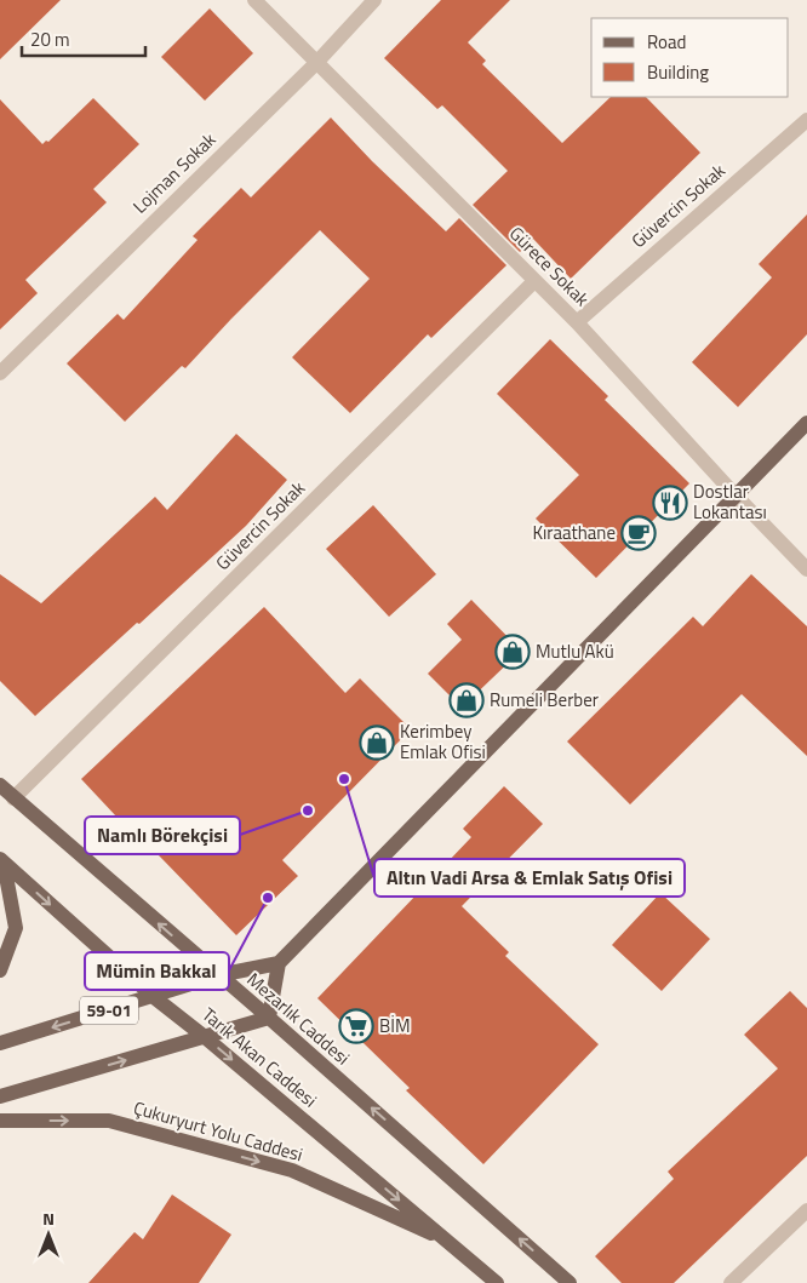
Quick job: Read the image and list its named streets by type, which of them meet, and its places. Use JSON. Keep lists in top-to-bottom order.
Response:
{
  "streets": {
    "main road": [
      "59-01",
      "Mezarlık Caddesi",
      "Tarık Akan Caddesi",
      "Çukuryurt Yolu Caddesi"
    ],
    "street": ["Lojman Sokak", "Güvercin Sokak", "Gürece Sokak"]
  },
  "crossings": [
    ["Lojman Sokak", "Gürece Sokak"],
    ["Güvercin Sokak", "Gürece Sokak"],
    ["Güvercin Sokak", "Mezarlık Caddesi"],
    ["59-01", "Mezarlık Caddesi"],
    ["59-01", "Tarık Akan Caddesi"],
    ["Tarık Akan Caddesi", "Çukuryurt Yolu Caddesi"]
  ],
  "one_way": ["Mezarlık Caddesi", "Tarık Akan Caddesi", "Çukuryurt Yolu Caddesi"],
  "places": {
    "restaurant": ["Dostlar Lokantası"],
    "cafe": ["Kıraathane"],
    "shop": ["Mutlu Akü", "Rumeli Berber", "Kerimbey Emlak Ofisi"],
    "other": ["Altın Vadi Arsa & Emlak Satış Ofisi", "Namlı Börekçisi", "Mümin Bakkal"],
    "supermarket": ["BİM"]
  },
  "legend": ["Road", "Building"],
  "scale_bar": "20 m",
  "north": "top"
}
